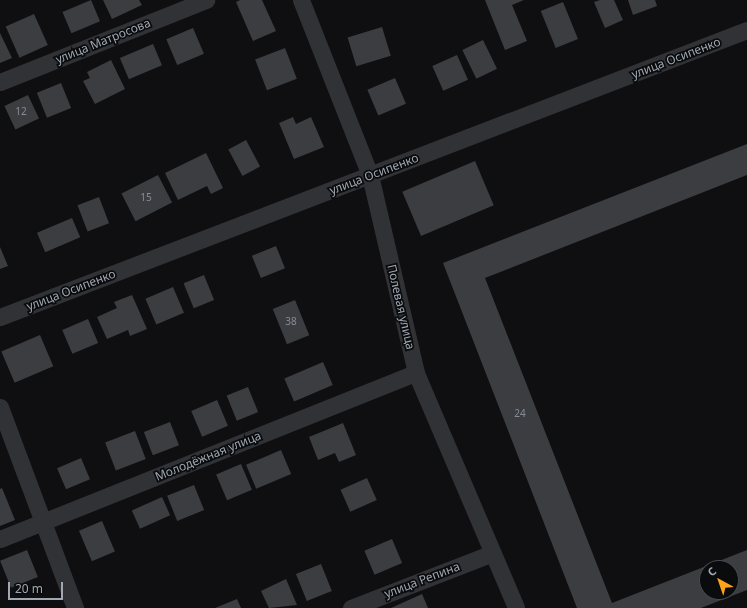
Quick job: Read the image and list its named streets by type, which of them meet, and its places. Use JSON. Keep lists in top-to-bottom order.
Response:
{
  "streets": {
    "street": [
      "улица Матросова",
      "улица Осипенко",
      "Полевая улица",
      "Молодёжная улица",
      "улица Репина"
    ]
  },
  "crossings": [
    ["улица Осипенко", "Полевая улица"],
    ["Полевая улица", "Молодёжная улица"],
    ["Полевая улица", "улица Репина"]
  ],
  "house_numbers": [
    "12",
    "15",
    "38",
    "24"
  ],
  "scale_bar": "20 m",
  "north": "top left"
}
